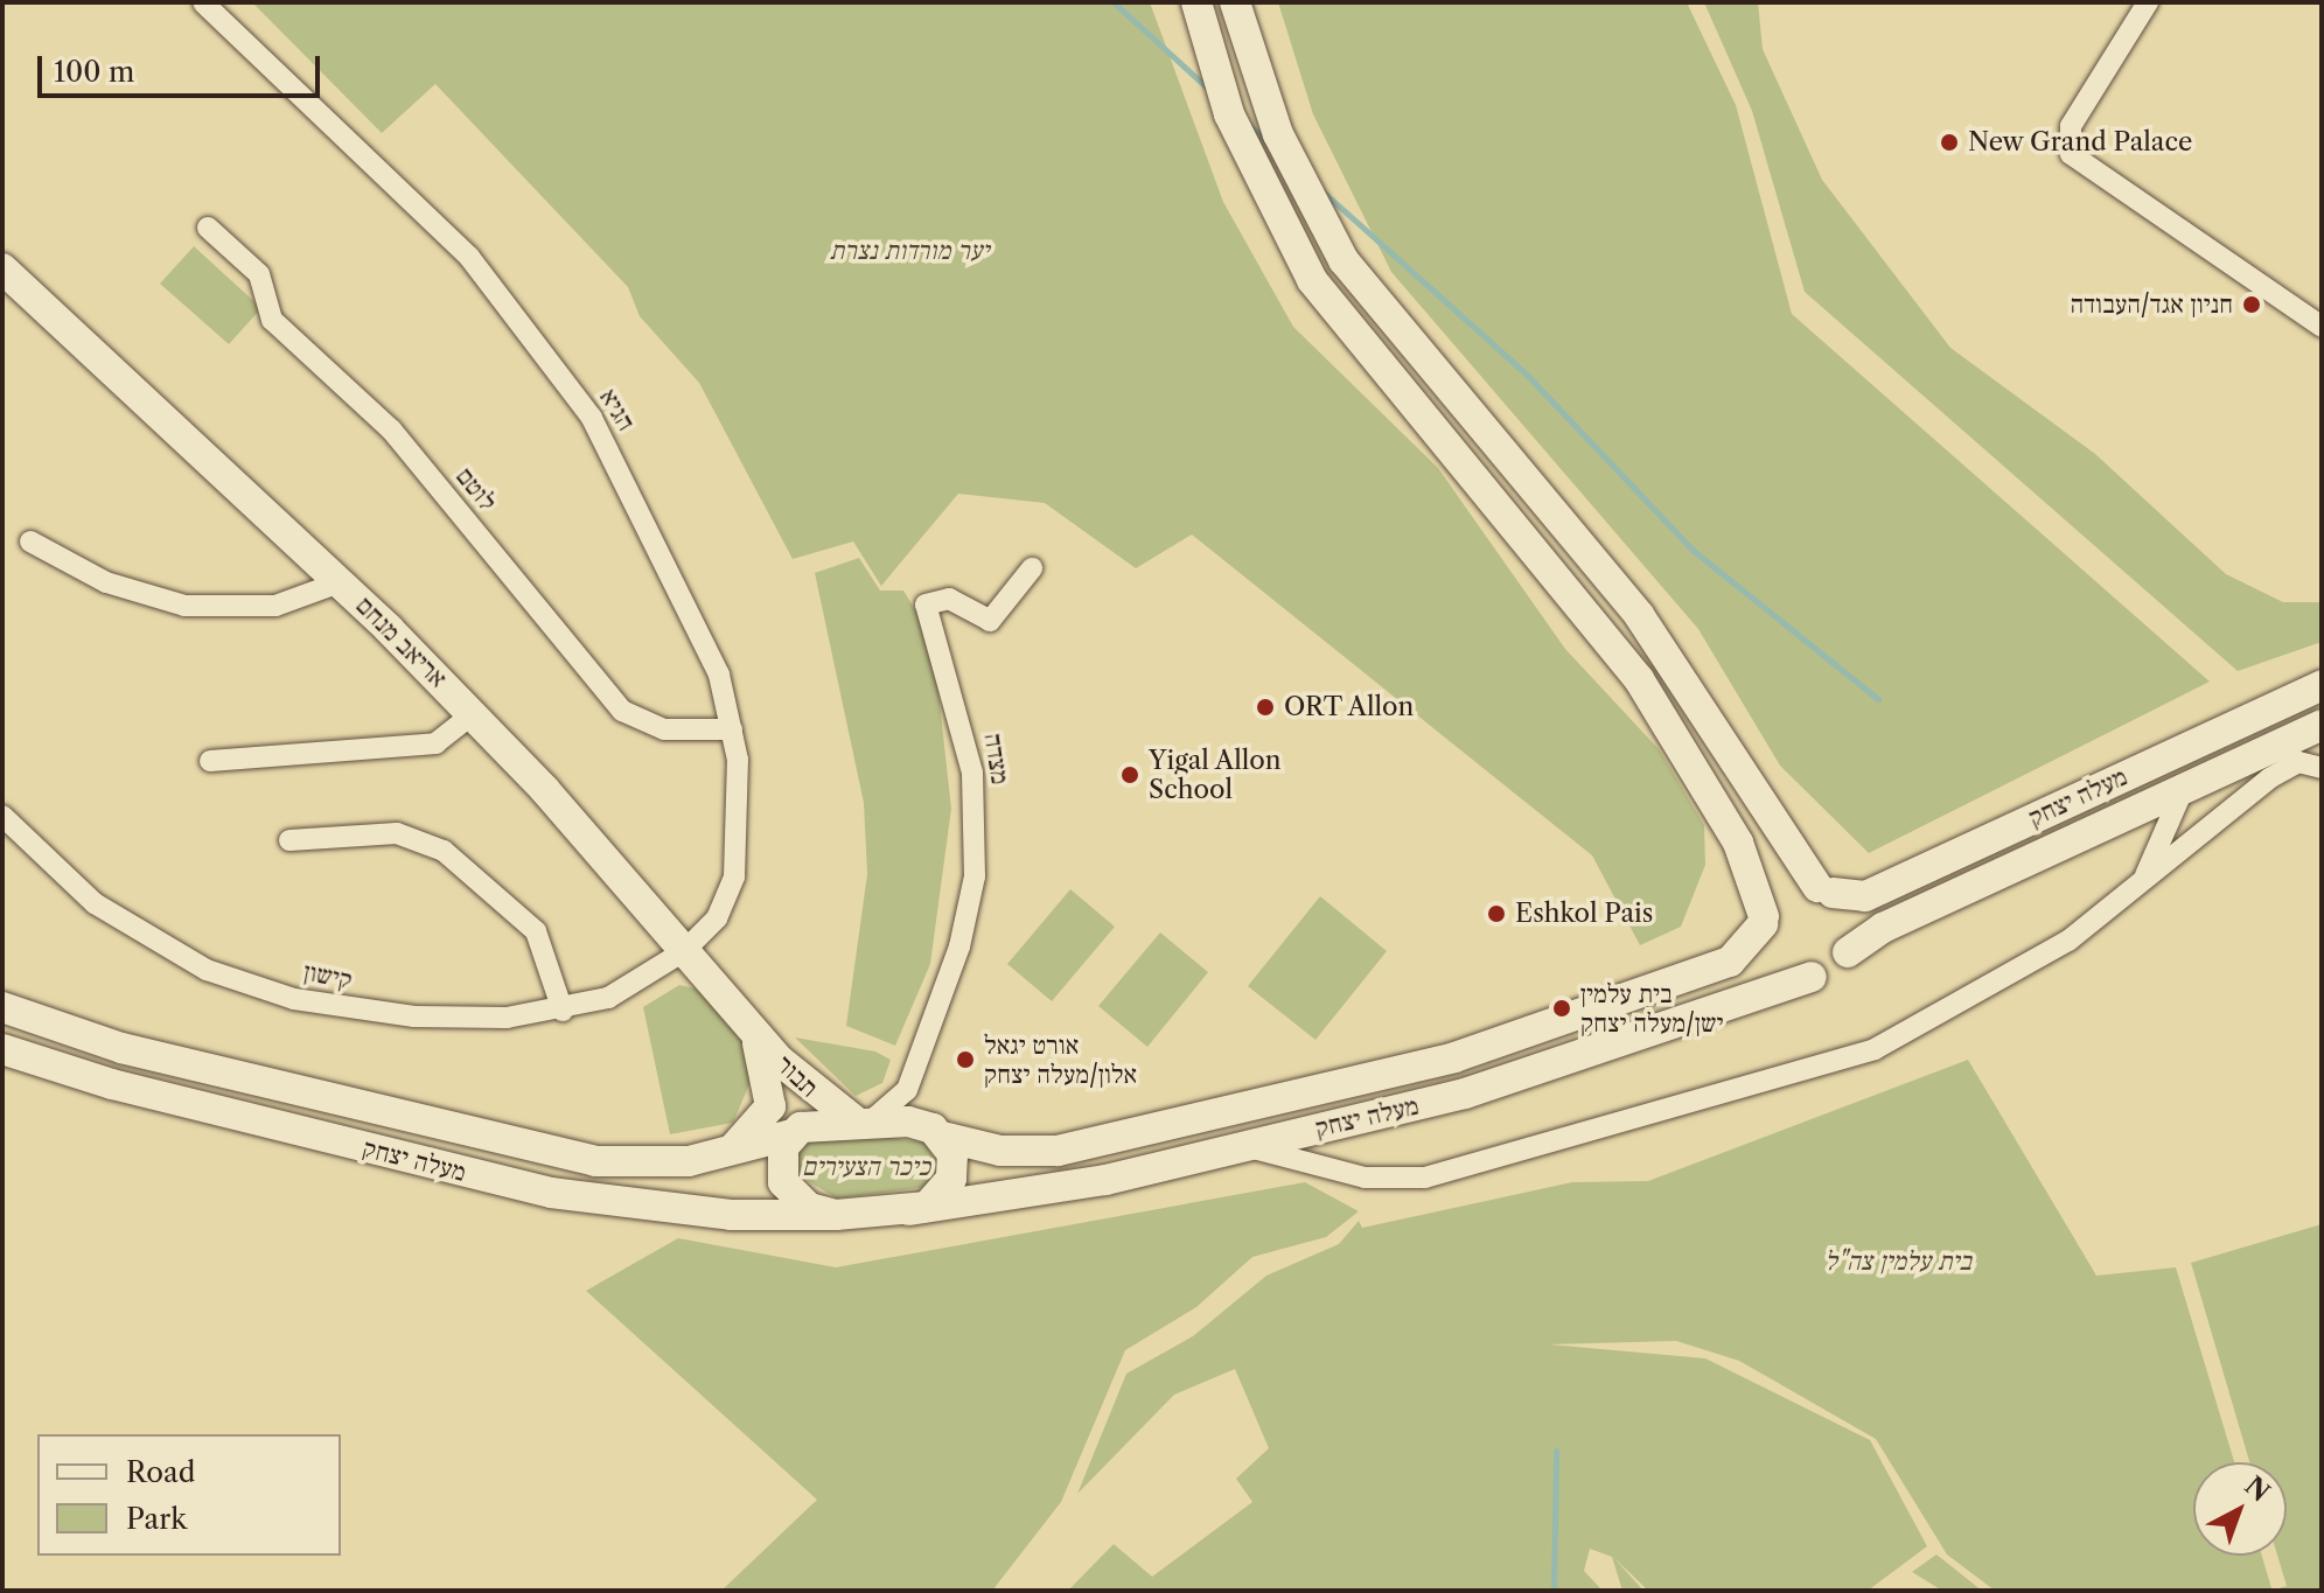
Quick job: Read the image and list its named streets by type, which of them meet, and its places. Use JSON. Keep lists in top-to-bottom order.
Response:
{
  "streets": {
    "main road": ["אריאב מנחם", "מעלה יצחק", "תבור"],
    "street": [
      "הגיא",
      "לוטם",
      "מצדה",
      "קישון"
    ]
  },
  "crossings": [
    ["הגיא", "לוטם"],
    ["הגיא", "אריאב מנחם"],
    ["הגיא", "קישון"],
    ["אריאב מנחם", "קישון"],
    ["אריאב מנחם", "תבור"],
    ["מצדה", "מעלה יצחק"],
    ["מצדה", "תבור"],
    ["מעלה יצחק", "תבור"]
  ],
  "parks": ["יער מורדות נצרת", "כיכר הצעירים", "בית עלמין צה\"ל"],
  "places": [
    "New Grand Palace",
    "חניון אגד/העבודה",
    "ORT Allon",
    "Yigal Allon School",
    "Eshkol Pais",
    "בית עלמין ישן/מעלה יצחק",
    "אורט יגאל אלון/מעלה יצחק"
  ],
  "legend": ["Road", "Park"],
  "scale_bar": "100 m",
  "north": "top right"
}
